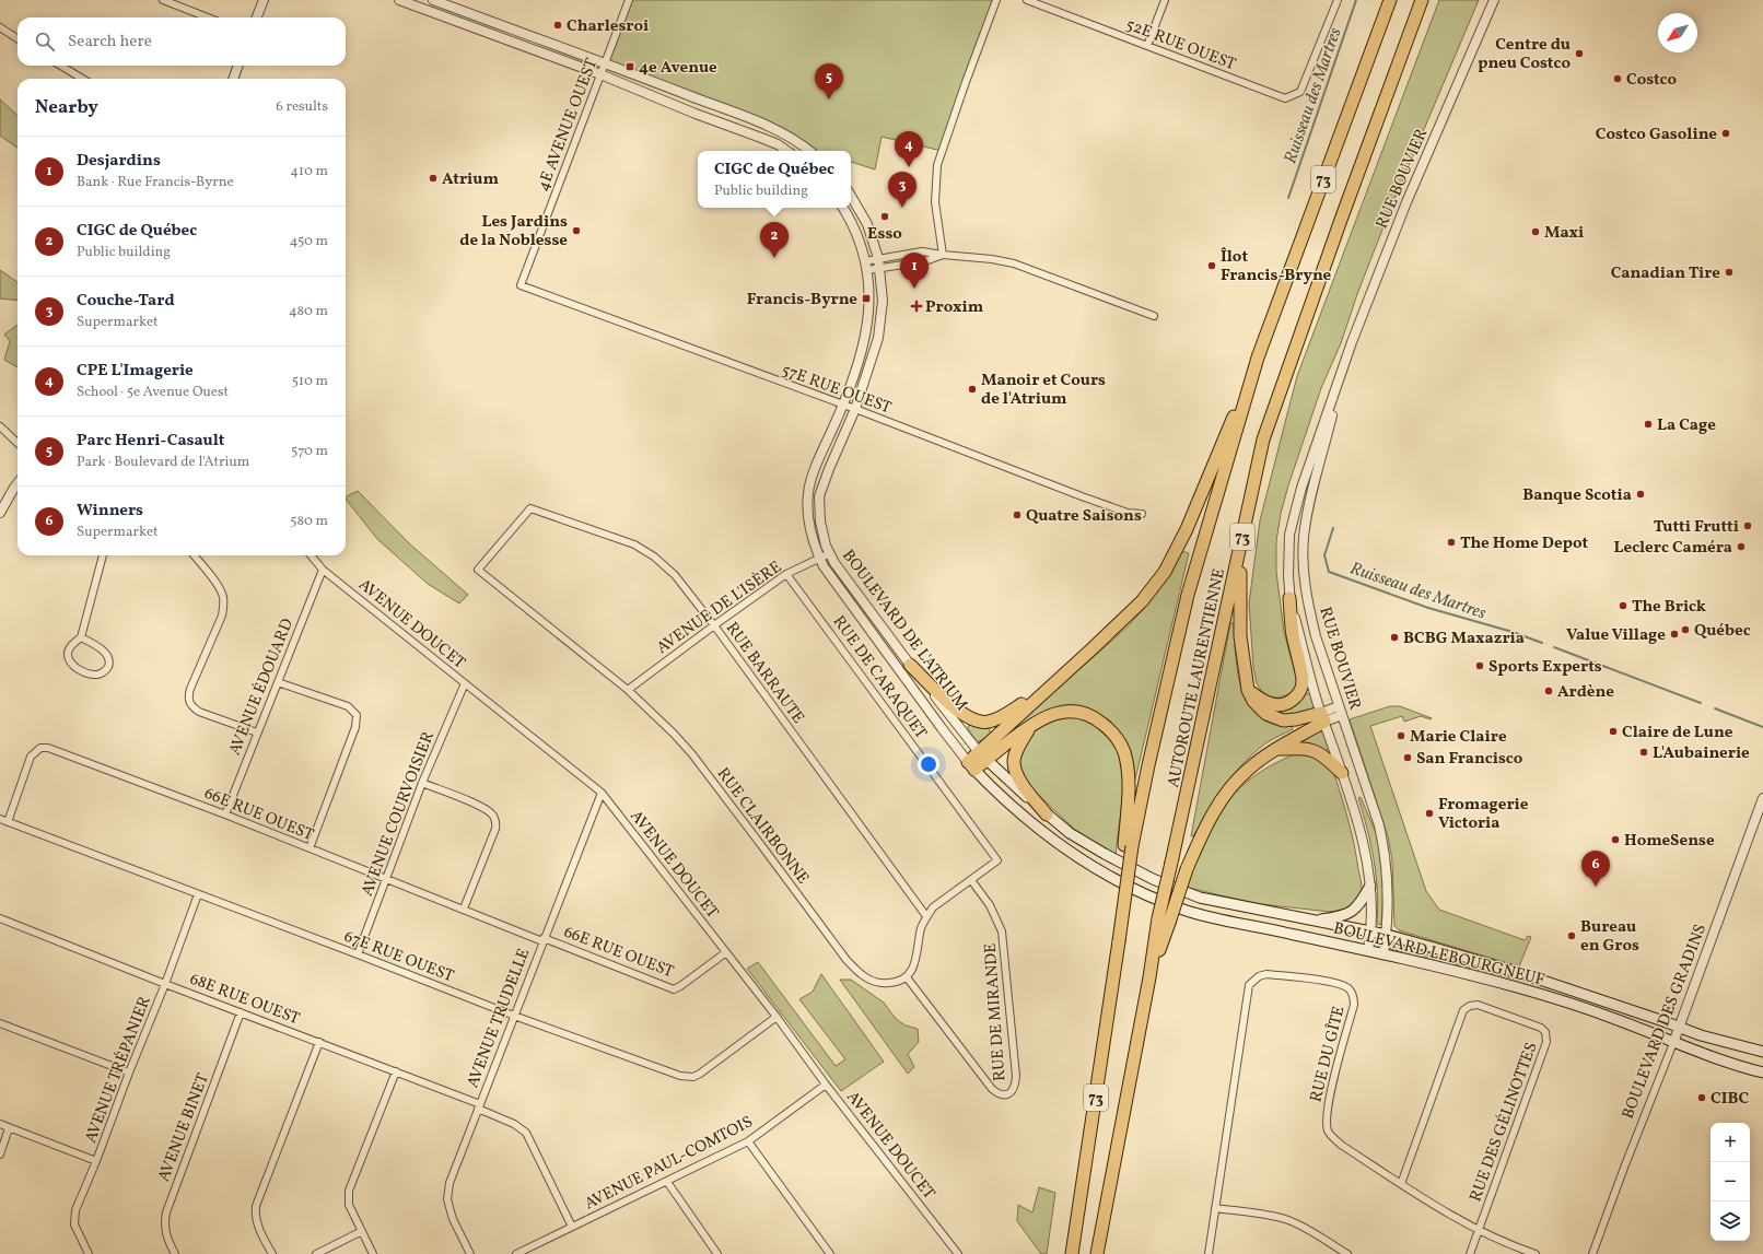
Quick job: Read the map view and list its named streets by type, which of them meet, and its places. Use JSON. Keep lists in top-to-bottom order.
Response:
{
  "streets": {
    "highway": ["73", "AUTOROUTE LAURENTIENNE"],
    "main road": ["BOULEVARD DE L'ATRIUM", "BOULEVARD LEBOURGNEUF"],
    "street": [
      "52E RUE OUEST",
      "4E AVENUE OUEST",
      "RUE BOUVIER",
      "57E RUE OUEST",
      "AVENUE DE L'ISÈRE",
      "AVENUE DOUCET",
      "RUE BARRAUTE",
      "RUE DE CARAQUET",
      "AVENUE ÉDOUARD",
      "66E RUE OUEST",
      "AVENUE COURVOISIER",
      "RUE CLAIRBONNE",
      "67E RUE OUEST",
      "68E RUE OUEST",
      "RUE DE MIRANDE",
      "AVENUE TRUDELLE",
      "BOULEVARD DES GRADINS",
      "RUE DU GÎTE",
      "AVENUE TRÉPANIER",
      "RUE DES GÉLINOTTES",
      "AVENUE BINET",
      "AVENUE PAUL-COMTOIS"
    ]
  },
  "crossings": [
    ["4E AVENUE OUEST", "57E RUE OUEST"],
    ["RUE BOUVIER", "BOULEVARD LEBOURGNEUF"],
    ["57E RUE OUEST", "BOULEVARD DE L'ATRIUM"],
    ["AVENUE DE L'ISÈRE", "BOULEVARD DE L'ATRIUM"],
    ["AVENUE DE L'ISÈRE", "RUE BARRAUTE"],
    ["AVENUE DE L'ISÈRE", "RUE DE CARAQUET"],
    ["AVENUE DE L'ISÈRE", "RUE CLAIRBONNE"],
    ["AVENUE DOUCET", "AVENUE ÉDOUARD"],
    ["AVENUE DOUCET", "66E RUE OUEST"],
    ["AVENUE DOUCET", "AVENUE COURVOISIER"],
    ["AVENUE DOUCET", "67E RUE OUEST"],
    ["AVENUE DOUCET", "AVENUE TRUDELLE"],
    ["AVENUE DOUCET", "AVENUE PAUL-COMTOIS"],
    ["BOULEVARD DE L'ATRIUM", "BOULEVARD LEBOURGNEUF"],
    ["RUE BARRAUTE", "RUE CLAIRBONNE"],
    ["RUE DE CARAQUET", "RUE DE MIRANDE"],
    ["AVENUE ÉDOUARD", "66E RUE OUEST"],
    ["66E RUE OUEST", "AVENUE COURVOISIER"],
    ["66E RUE OUEST", "67E RUE OUEST"],
    ["66E RUE OUEST", "AVENUE TRUDELLE"],
    ["AVENUE COURVOISIER", "67E RUE OUEST"],
    ["RUE CLAIRBONNE", "RUE DE MIRANDE"],
    ["BOULEVARD LEBOURGNEUF", "BOULEVARD DES GRADINS"],
    ["67E RUE OUEST", "AVENUE TRUDELLE"],
    ["67E RUE OUEST", "AVENUE TRÉPANIER"],
    ["68E RUE OUEST", "AVENUE TRUDELLE"],
    ["68E RUE OUEST", "AVENUE TRÉPANIER"],
    ["68E RUE OUEST", "AVENUE BINET"],
    ["68E RUE OUEST", "AVENUE PAUL-COMTOIS"],
    ["RUE DU GÎTE", "RUE DES GÉLINOTTES"]
  ],
  "water": ["Ruisseau des Martres"],
  "places": {
    "other": [
      "Charlesroi",
      "Centre du pneu Costco",
      "Costco",
      "Costco Gasoline",
      "Atrium",
      "Esso",
      "Les Jardins de la Noblesse",
      "Maxi",
      "Îlot Francis-Bryne",
      "Canadian Tire",
      "Manoir et Cours de l'Atrium",
      "La Cage",
      "Banque Scotia",
      "Quatre Saisons",
      "Tutti Frutti",
      "The Home Depot",
      "Leclerc Caméra",
      "The Brick",
      "Québec",
      "Value Village",
      "BCBG Maxazria",
      "Sports Experts",
      "Ardène",
      "Claire de Lune",
      "Marie Claire",
      "L'Aubainerie",
      "San Francisco",
      "Fromagerie Victoria",
      "HomeSense",
      "Bureau en Gros",
      "CIBC"
    ],
    "transit": ["4e Avenue", "Francis-Byrne"],
    "health": ["Proxim"]
  },
  "north": "bottom left",
  "page": {
    "search": "Search here",
    "pins": [
      "5",
      "4",
      "3",
      "2",
      "1",
      "6"
    ],
    "heading": ["Nearby", "6 results"],
    "list": [
      {
        "mark": "1",
        "name": "Desjardins",
        "note": "Bank · Rue Francis-Byrne",
        "value": "410 m"
      },
      {
        "mark": "2",
        "name": "CIGC de Québec",
        "note": "Public building",
        "value": "450 m"
      },
      {
        "mark": "3",
        "name": "Couche-Tard",
        "note": "Supermarket",
        "value": "480 m"
      },
      {
        "mark": "4",
        "name": "CPE L'Imagerie",
        "note": "School · 5e Avenue Ouest",
        "value": "510 m"
      },
      {
        "mark": "5",
        "name": "Parc Henri-Casault",
        "note": "Park · Boulevard de l'Atrium",
        "value": "570 m"
      },
      {
        "mark": "6",
        "name": "Winners",
        "note": "Supermarket",
        "value": "580 m"
      }
    ],
    "popup": ["CIGC de Québec", "Public building"],
    "map_buttons": ["+", "−"]
  }
}
